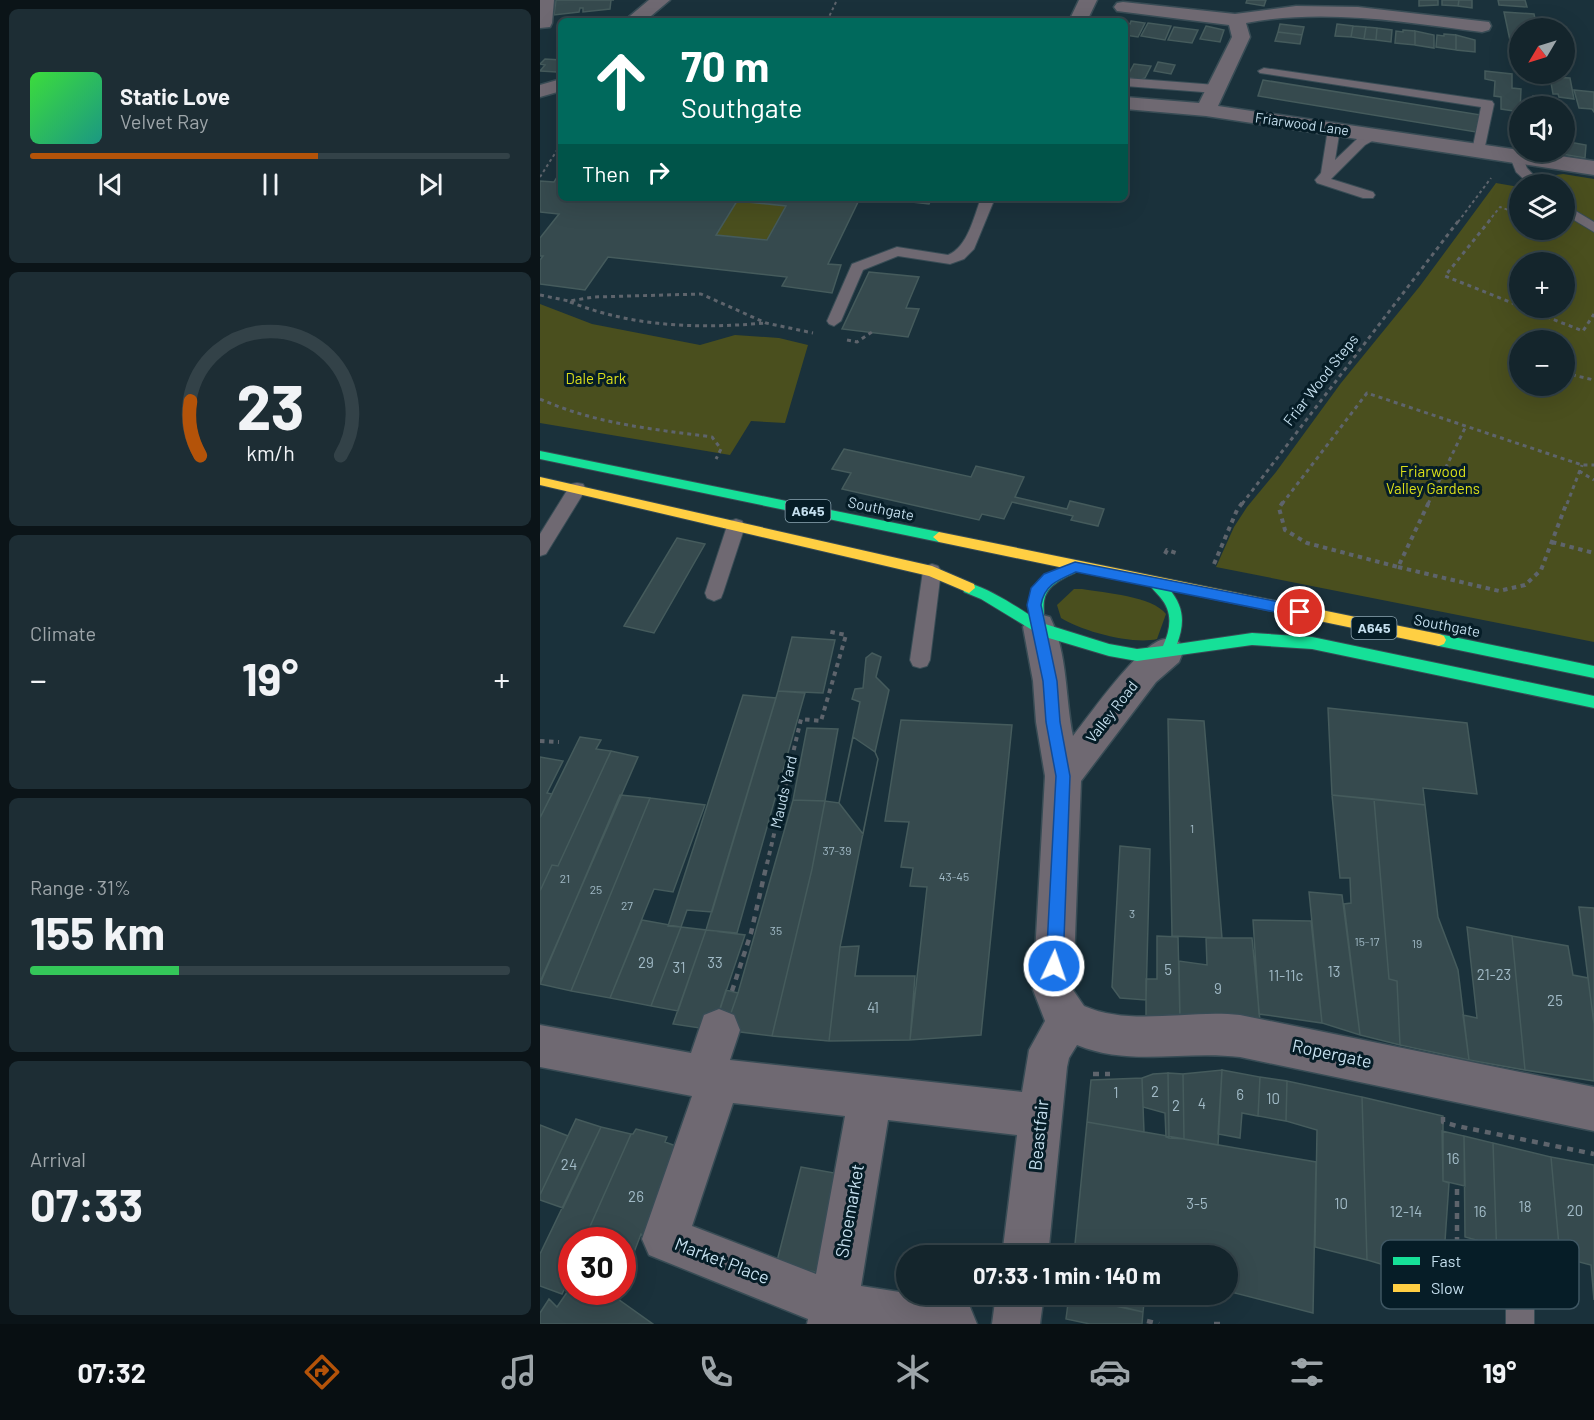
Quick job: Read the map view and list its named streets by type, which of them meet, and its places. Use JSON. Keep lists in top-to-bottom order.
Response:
{
  "streets": {
    "highway": ["Southgate", "A645"],
    "street": [
      "Friarwood Lane",
      "Valley Road",
      "Ropergate",
      "Beastfair",
      "Shoemarket",
      "Market Place"
    ],
    "path": ["Friar Wood Steps", "Mauds Yard"]
  },
  "crossings": [
    ["A645", "Valley Road"],
    ["Ropergate", "Beastfair"],
    ["Shoemarket", "Market Place"]
  ],
  "parks": ["Dale Park", "Friarwood Valley Gardens"],
  "house_numbers": [
    "1",
    "37-39",
    "43-45",
    "21",
    "25",
    "27",
    "3",
    "35",
    "15-17",
    "19",
    "29",
    "33",
    "31",
    "5",
    "13",
    "21-23",
    "11-11c",
    "9",
    "25",
    "41",
    "2",
    "1",
    "6",
    "10",
    "4",
    "2",
    "16",
    "24",
    "26",
    "3-5",
    "10",
    "18",
    "20",
    "12-14",
    "16"
  ],
  "legend": ["Fast", "Slow"],
  "north": "bottom left",
  "page": {
    "map_buttons": ["+", "−"],
    "turn": ["70 m", "Southgate"],
    "song": ["Static Love", "Velvet Ray"],
    "then": "Then",
    "tile": [
      "Climate",
      ["Range · 31%", "155 km"],
      ["Arrival", "07:33"]
    ],
    "heat": ["−", "19°", "+"],
    "limit": "30",
    "trip": "07:33 · 1 min · 140 m",
    "tabs": ["07:32", "19°"],
    "gauge": ["23", "km/h"]
  }
}
